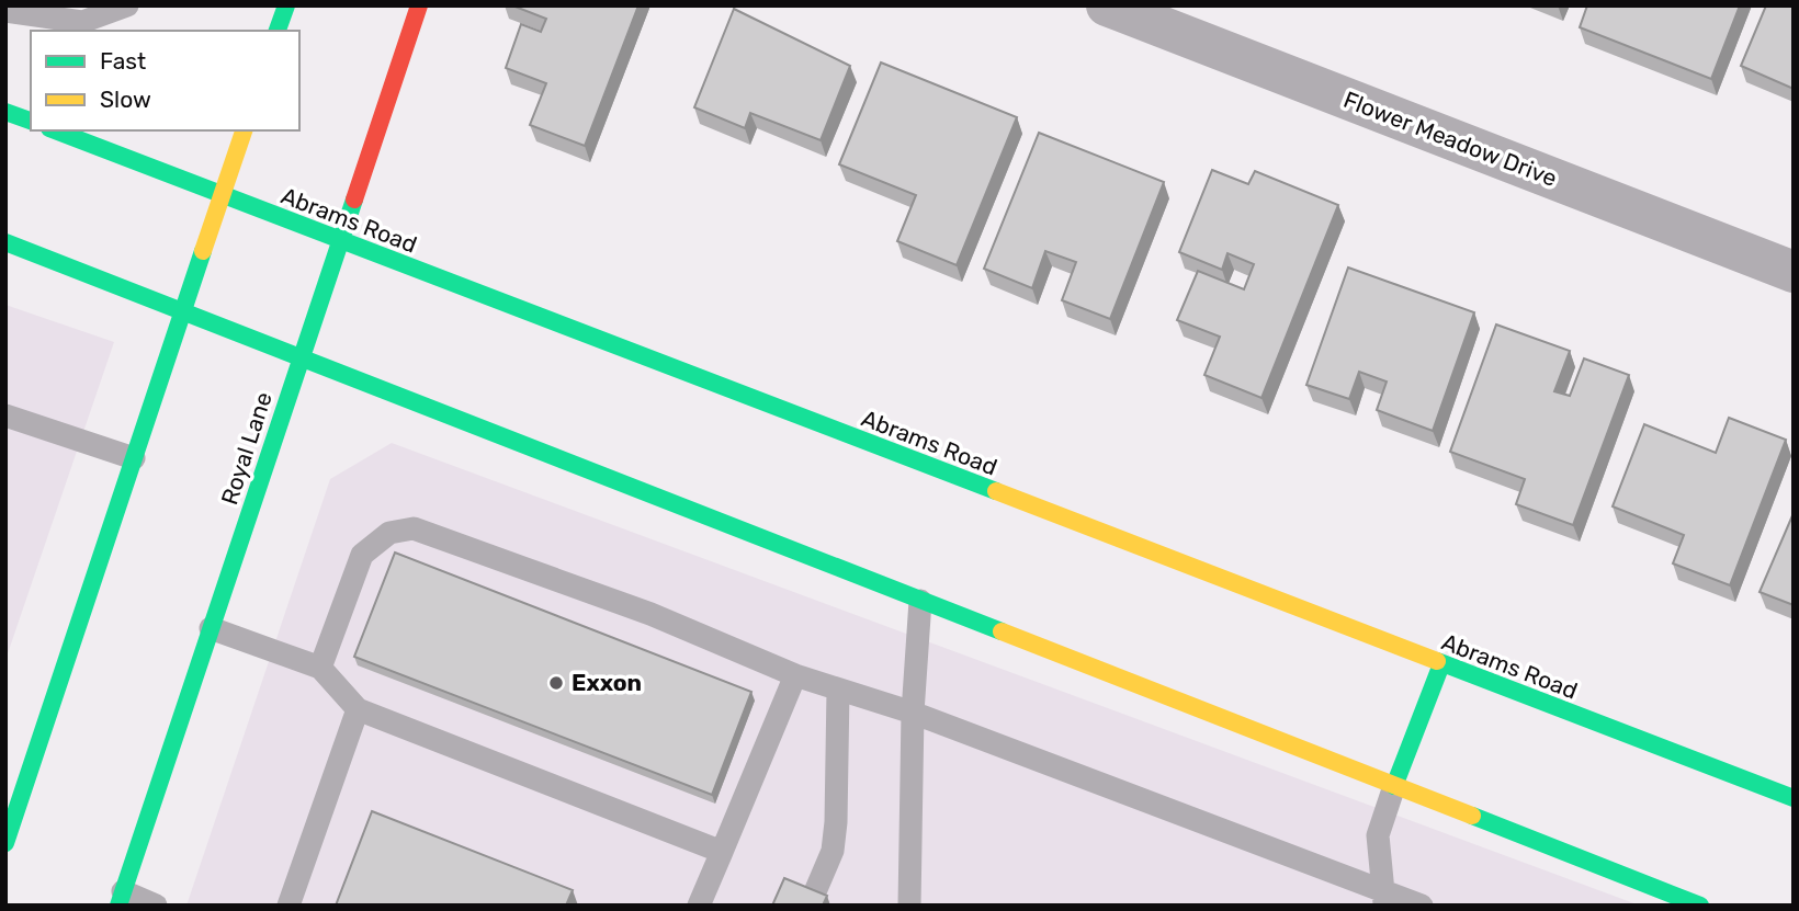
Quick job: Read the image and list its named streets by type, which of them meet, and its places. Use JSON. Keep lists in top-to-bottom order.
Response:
{
  "streets": {
    "main road": ["Abrams Road", "Royal Lane"],
    "street": ["Flower Meadow Drive"]
  },
  "crossings": [
    ["Abrams Road", "Royal Lane"]
  ],
  "places": ["Exxon"],
  "legend": ["Fast", "Slow"]
}
